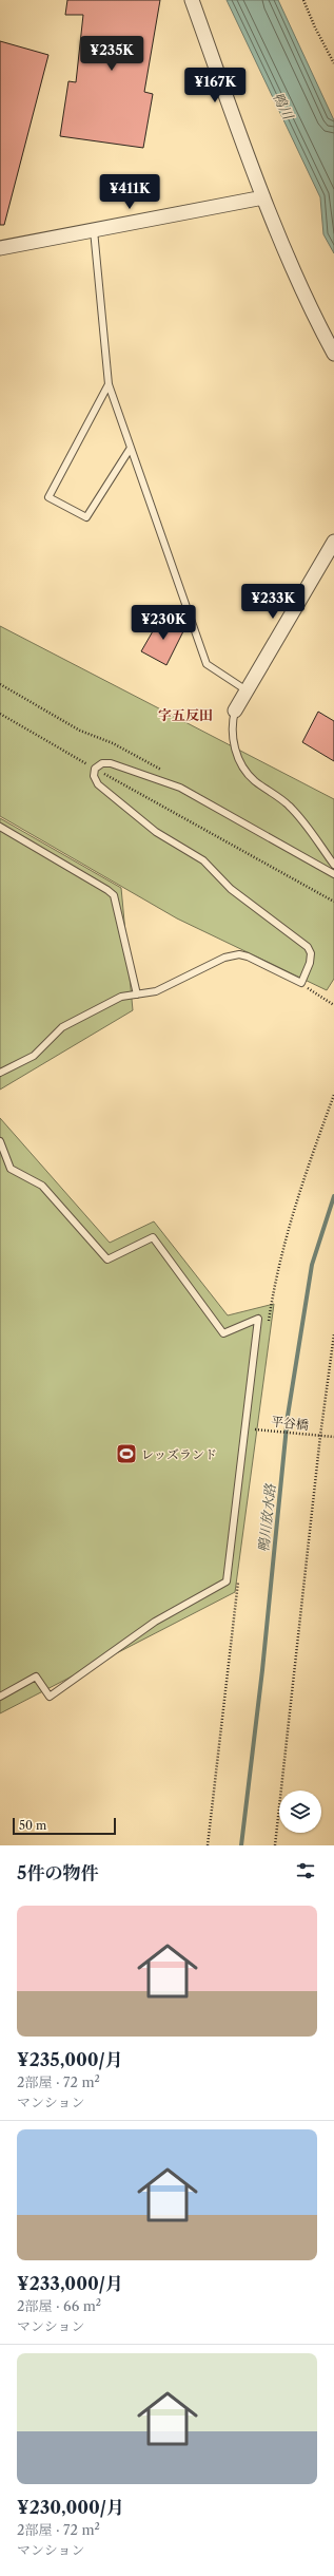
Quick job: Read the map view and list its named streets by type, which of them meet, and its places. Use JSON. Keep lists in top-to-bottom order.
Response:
{
  "streets": {
    "path": ["平谷橋"]
  },
  "districts": ["字五反田"],
  "water": ["鴨川", "鴨川放水路"],
  "places": {
    "sports": ["レッズランド"]
  },
  "scale_bar": "50 m",
  "page": {
    "price": [
      "¥235K",
      "¥167K",
      "¥411K",
      "¥233K",
      "¥230K"
    ],
    "scale": "50 m",
    "heading": "5件の物件",
    "list": [
      {
        "name": "¥235,000/月",
        "note": "2部屋 · 72 m² · マンション"
      },
      {
        "name": "¥233,000/月",
        "note": "2部屋 · 66 m² · マンション"
      },
      {
        "name": "¥230,000/月",
        "note": "2部屋 · 72 m² · マンション"
      }
    ]
  }
}
